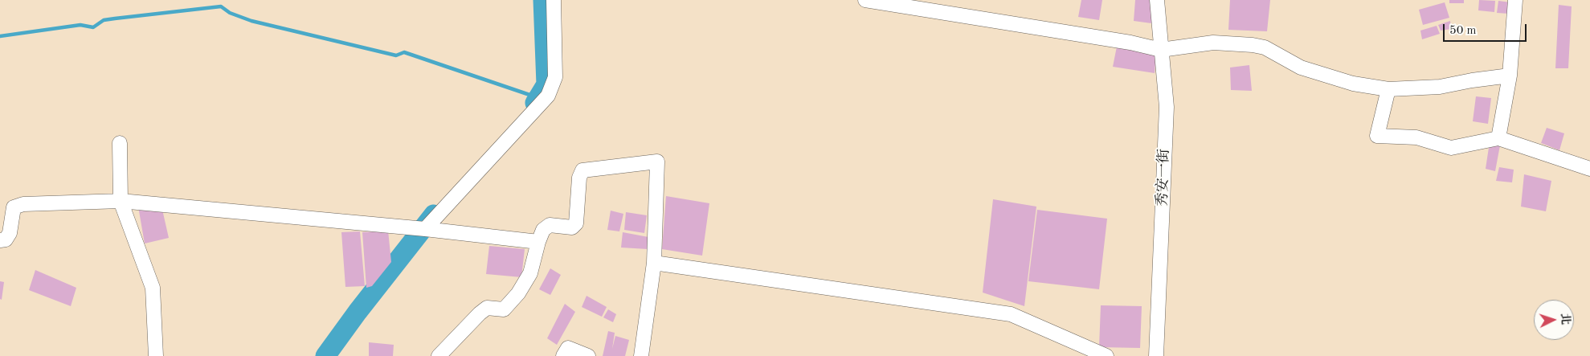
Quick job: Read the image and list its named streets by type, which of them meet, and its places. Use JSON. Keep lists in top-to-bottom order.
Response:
{
  "streets": {
    "lane": ["秀安一街"]
  },
  "scale_bar": "50 m",
  "north": "right"
}
